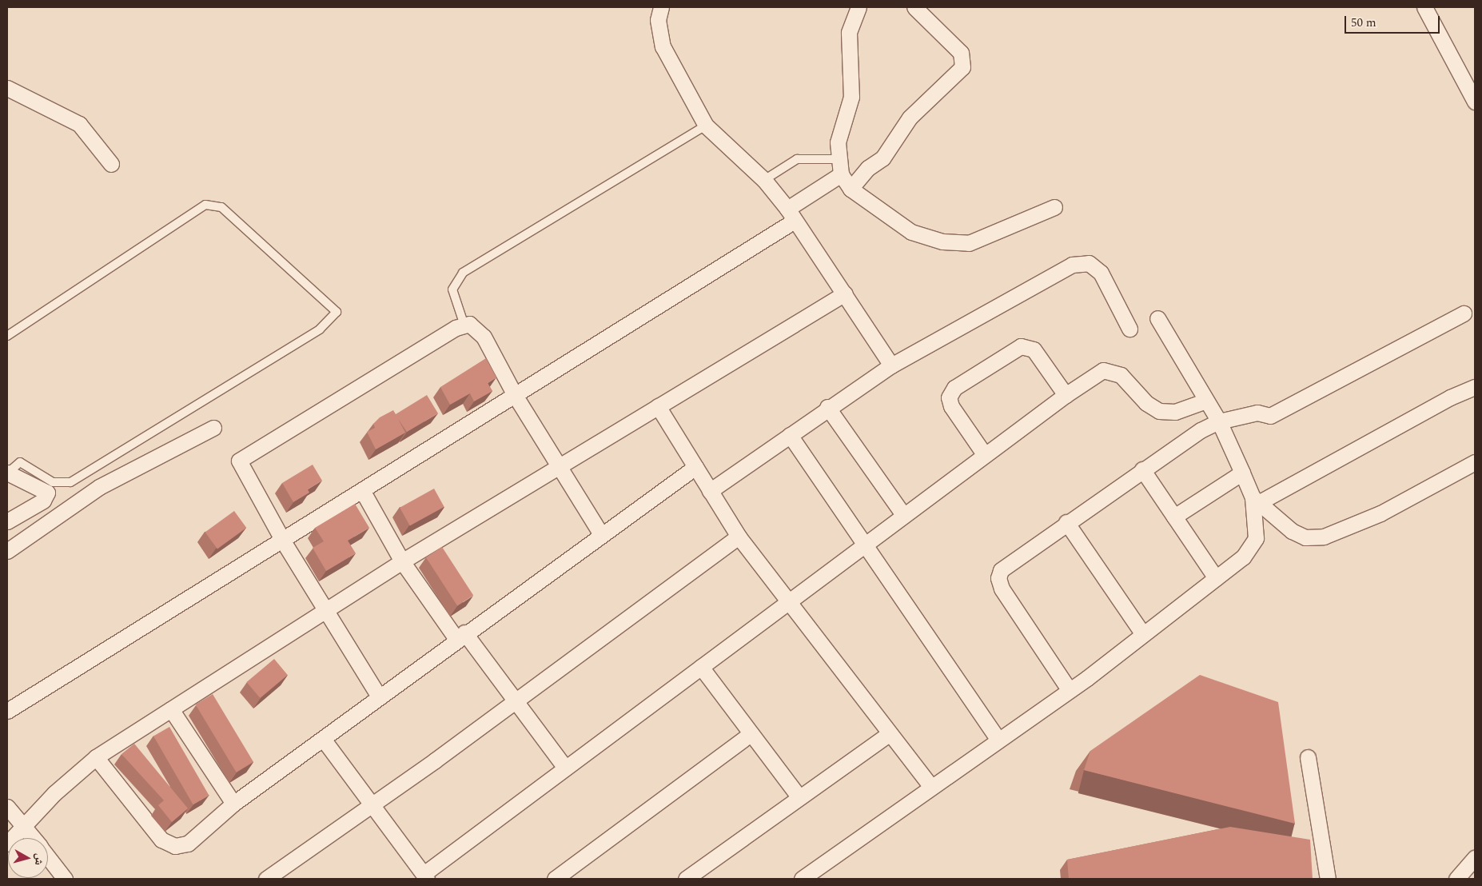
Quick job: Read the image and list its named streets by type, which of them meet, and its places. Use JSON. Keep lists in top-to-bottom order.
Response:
{
  "scale_bar": "50 m",
  "north": "right"
}
